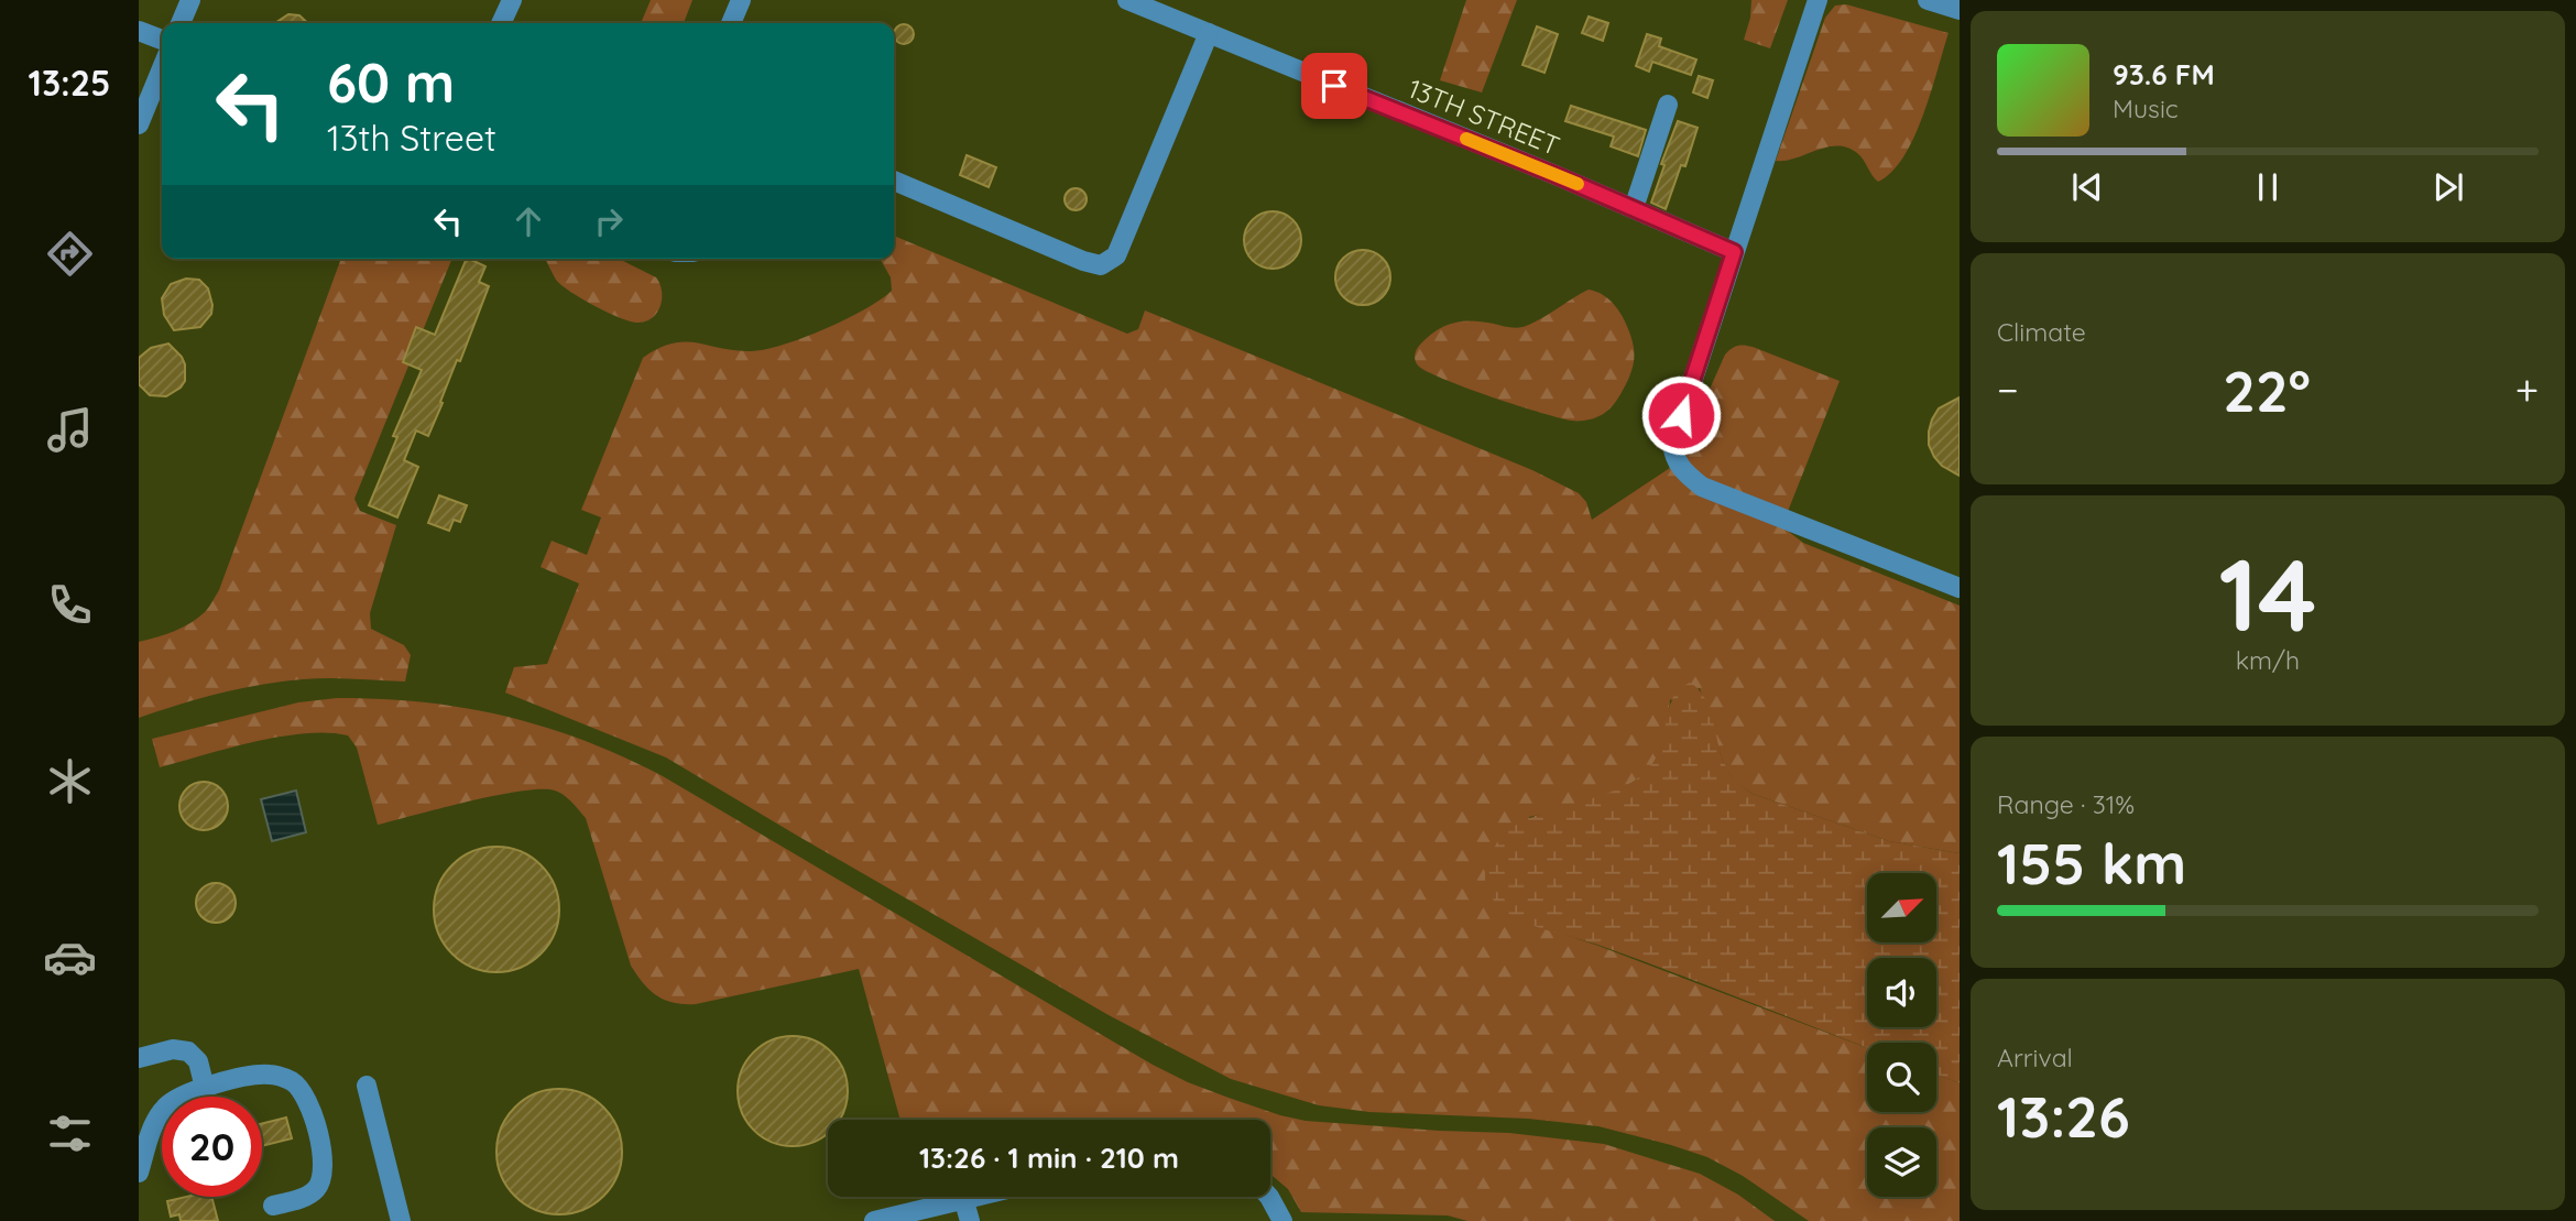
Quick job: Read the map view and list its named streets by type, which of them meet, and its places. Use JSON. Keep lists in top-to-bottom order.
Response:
{
  "streets": {
    "lane": ["13TH STREET"]
  },
  "north": "top right",
  "page": {
    "tabs": "13:25",
    "turn": ["60 m", "13th Street"],
    "song": ["93.6 FM", "Music"],
    "tile": [
      "Climate",
      ["14", "km/h"],
      ["Range · 31%", "155 km"],
      ["Arrival", "13:26"]
    ],
    "heat": ["−", "22°", "+"],
    "limit": "20",
    "trip": "13:26 · 1 min · 210 m"
  }
}
